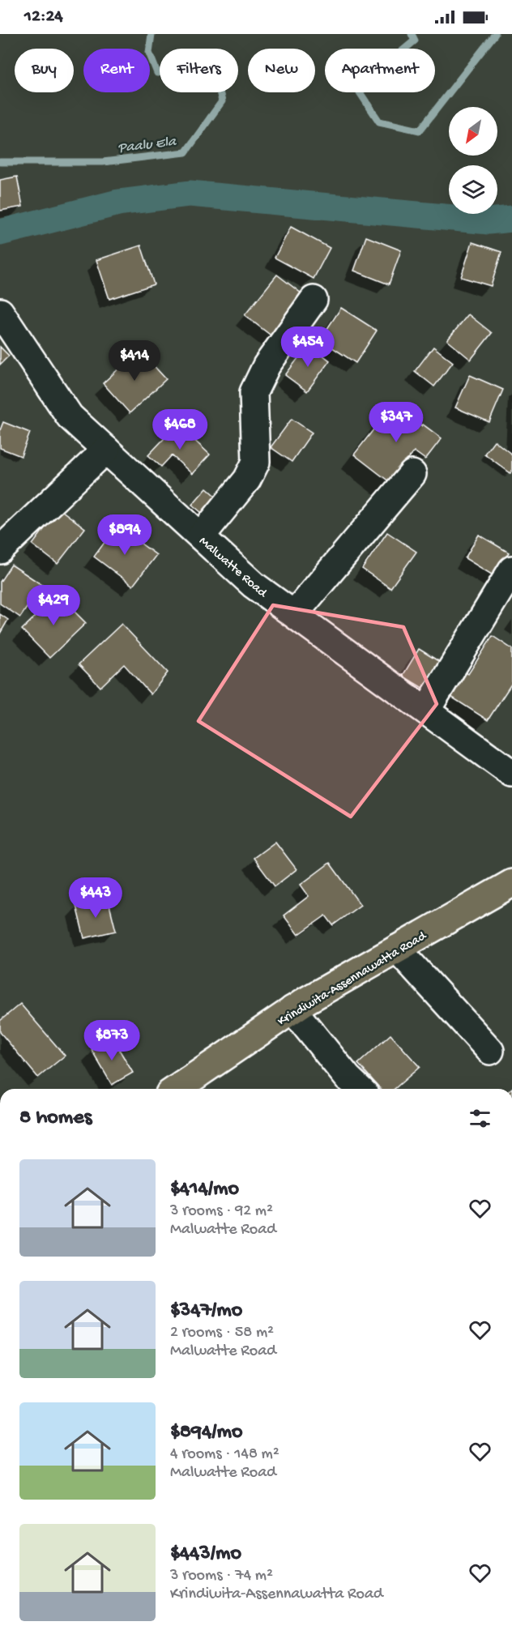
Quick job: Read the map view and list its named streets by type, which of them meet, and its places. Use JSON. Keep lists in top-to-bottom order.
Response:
{
  "streets": {
    "main road": ["Krindiwita-Assennawatta Road"],
    "street": ["Malwatte Road"]
  },
  "water": ["Paalu Ela"],
  "north": "bottom left",
  "page": {
    "status": "12:24",
    "chip": [
      "Buy",
      "Rent",
      "Filters",
      "New",
      "Apartment"
    ],
    "price": [
      "$454",
      "$414",
      "$347",
      "$468",
      "$894",
      "$429",
      "$443",
      "$873"
    ],
    "heading": "8 homes",
    "list": [
      {
        "name": "$414/mo",
        "note": "3 rooms · 92 m² · Malwatte Road"
      },
      {
        "name": "$347/mo",
        "note": "2 rooms · 58 m² · Malwatte Road"
      },
      {
        "name": "$894/mo",
        "note": "4 rooms · 148 m² · Malwatte Road"
      },
      {
        "name": "$443/mo",
        "note": "3 rooms · 74 m² · Krindiwita-Assennawatta Road"
      }
    ]
  }
}
